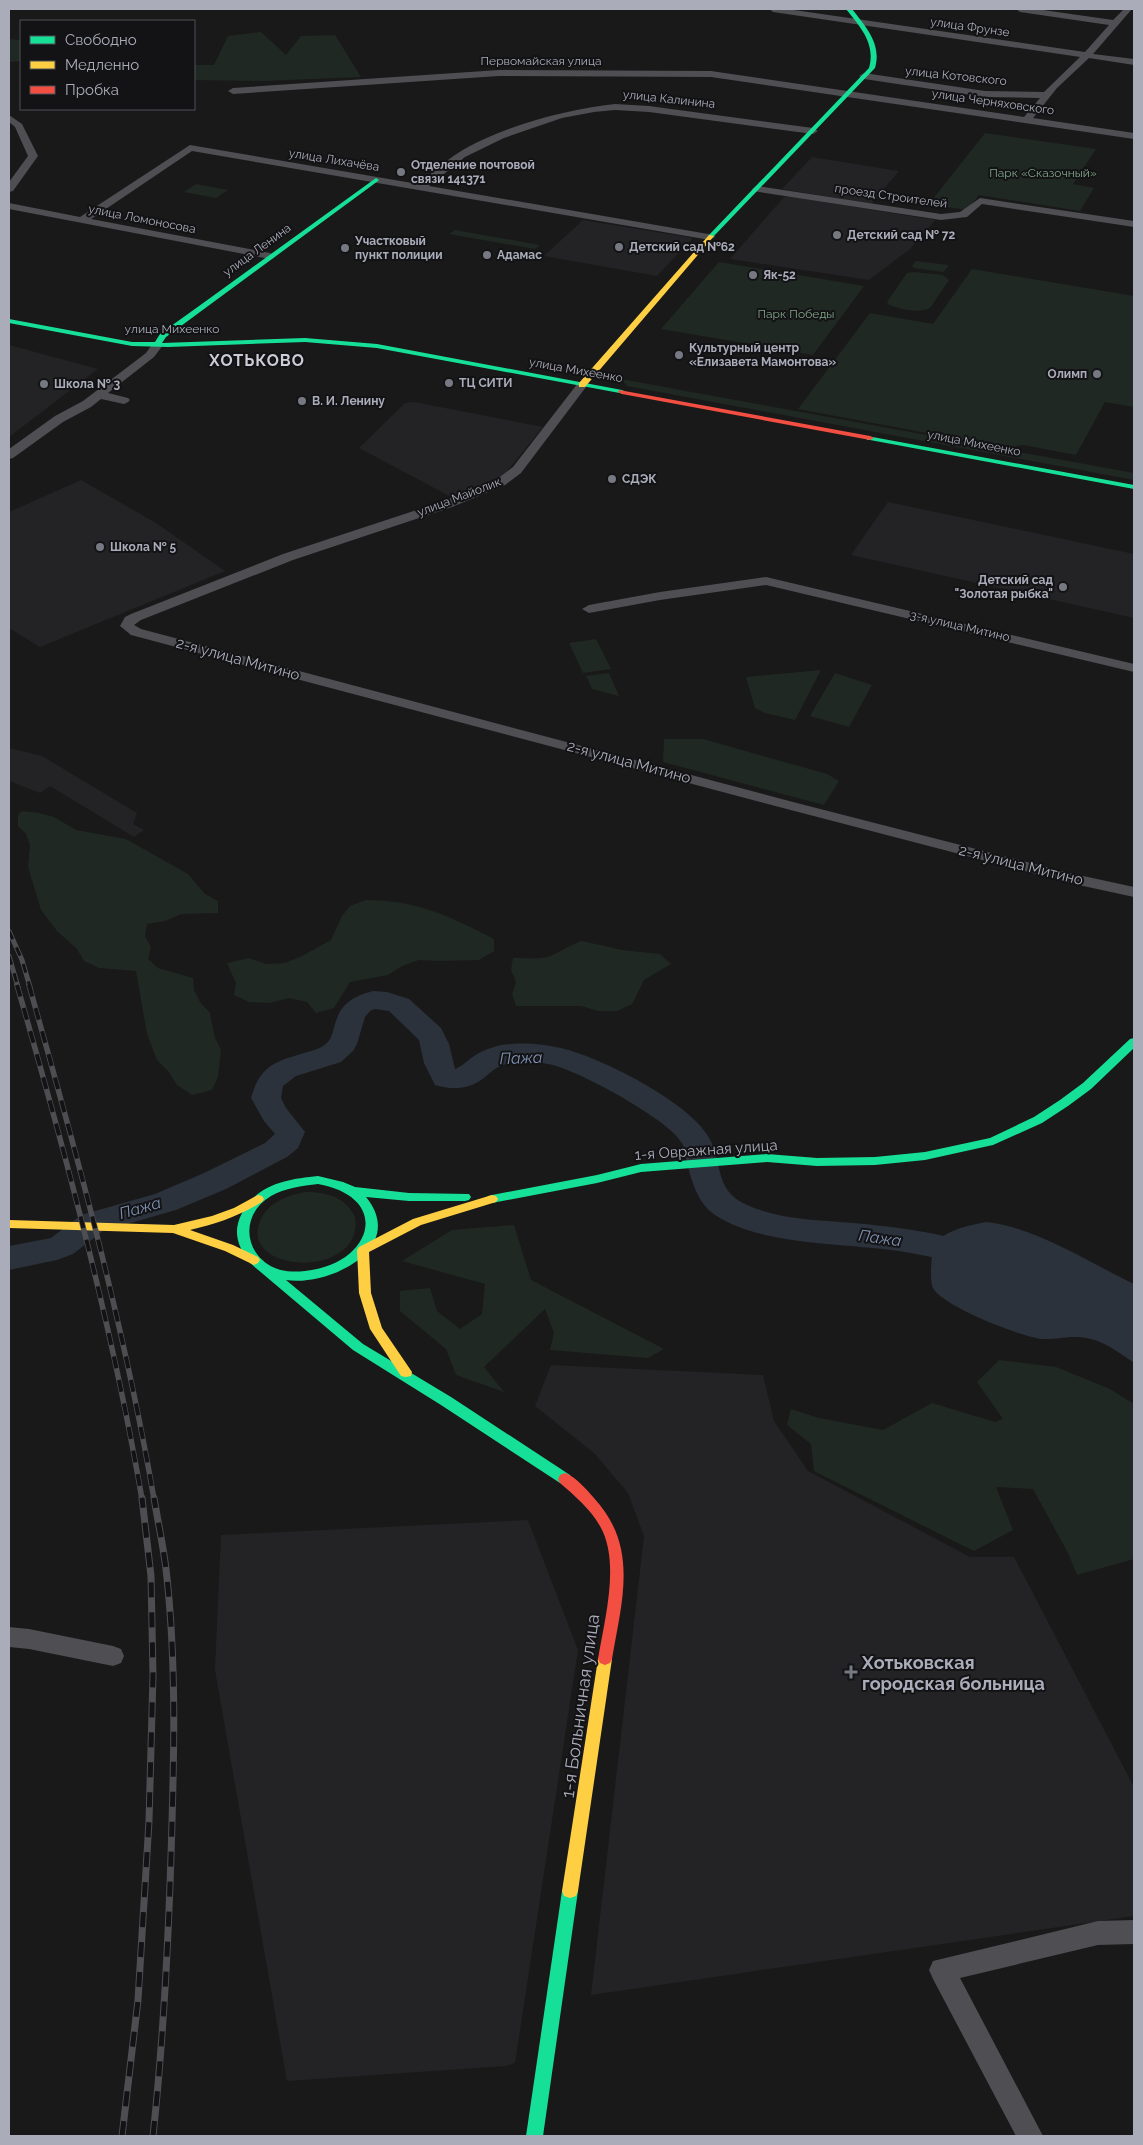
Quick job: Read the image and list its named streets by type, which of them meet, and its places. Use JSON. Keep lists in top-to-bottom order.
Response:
{
  "streets": {
    "street": [
      "улица Фрунзе",
      "Первомайская улица",
      "улица Котовского",
      "улица Калинина",
      "улица Черняховского",
      "улица Лихачёва",
      "проезд Строителей",
      "улица Ломоносова",
      "улица Ленина",
      "улица Михеенко",
      "улица Майолик",
      "3-я улица Митино",
      "2-я улица Митино",
      "1-я Овражная улица",
      "1-я Больничная улица"
    ]
  },
  "crossings": [
    ["Первомайская улица", "улица Черняховского"],
    ["улица Калинина", "улица Лихачёва"],
    ["улица Лихачёва", "улица Ломоносова"],
    ["улица Лихачёва", "улица Ленина"],
    ["улица Ломоносова", "улица Ленина"],
    ["улица Ленина", "улица Михеенко"],
    ["улица Михеенко", "улица Майолик"],
    ["улица Майолик", "2-я улица Митино"]
  ],
  "districts": ["ХОТЬКОВО"],
  "water": ["Пажа"],
  "parks": ["Парк «Сказочный»", "Парк Победы"],
  "places": {
    "other": [
      "Отделение почтовой связи 141371",
      "Детский сад № 72",
      "Детский сад №62",
      "Участковый пункт полиции",
      "Адамас",
      "Як-52",
      "Культурный центр «Елизавета Мамонтова»",
      "Олимп",
      "ТЦ СИТИ",
      "Школа № 3",
      "В. И. Ленину",
      "СДЭК",
      "Школа № 5",
      "Детский сад \"Золотая рыбка\""
    ],
    "health": ["Хотьковская городская больница"]
  },
  "legend": ["Свободно", "Медленно", "Пробка"]
}
